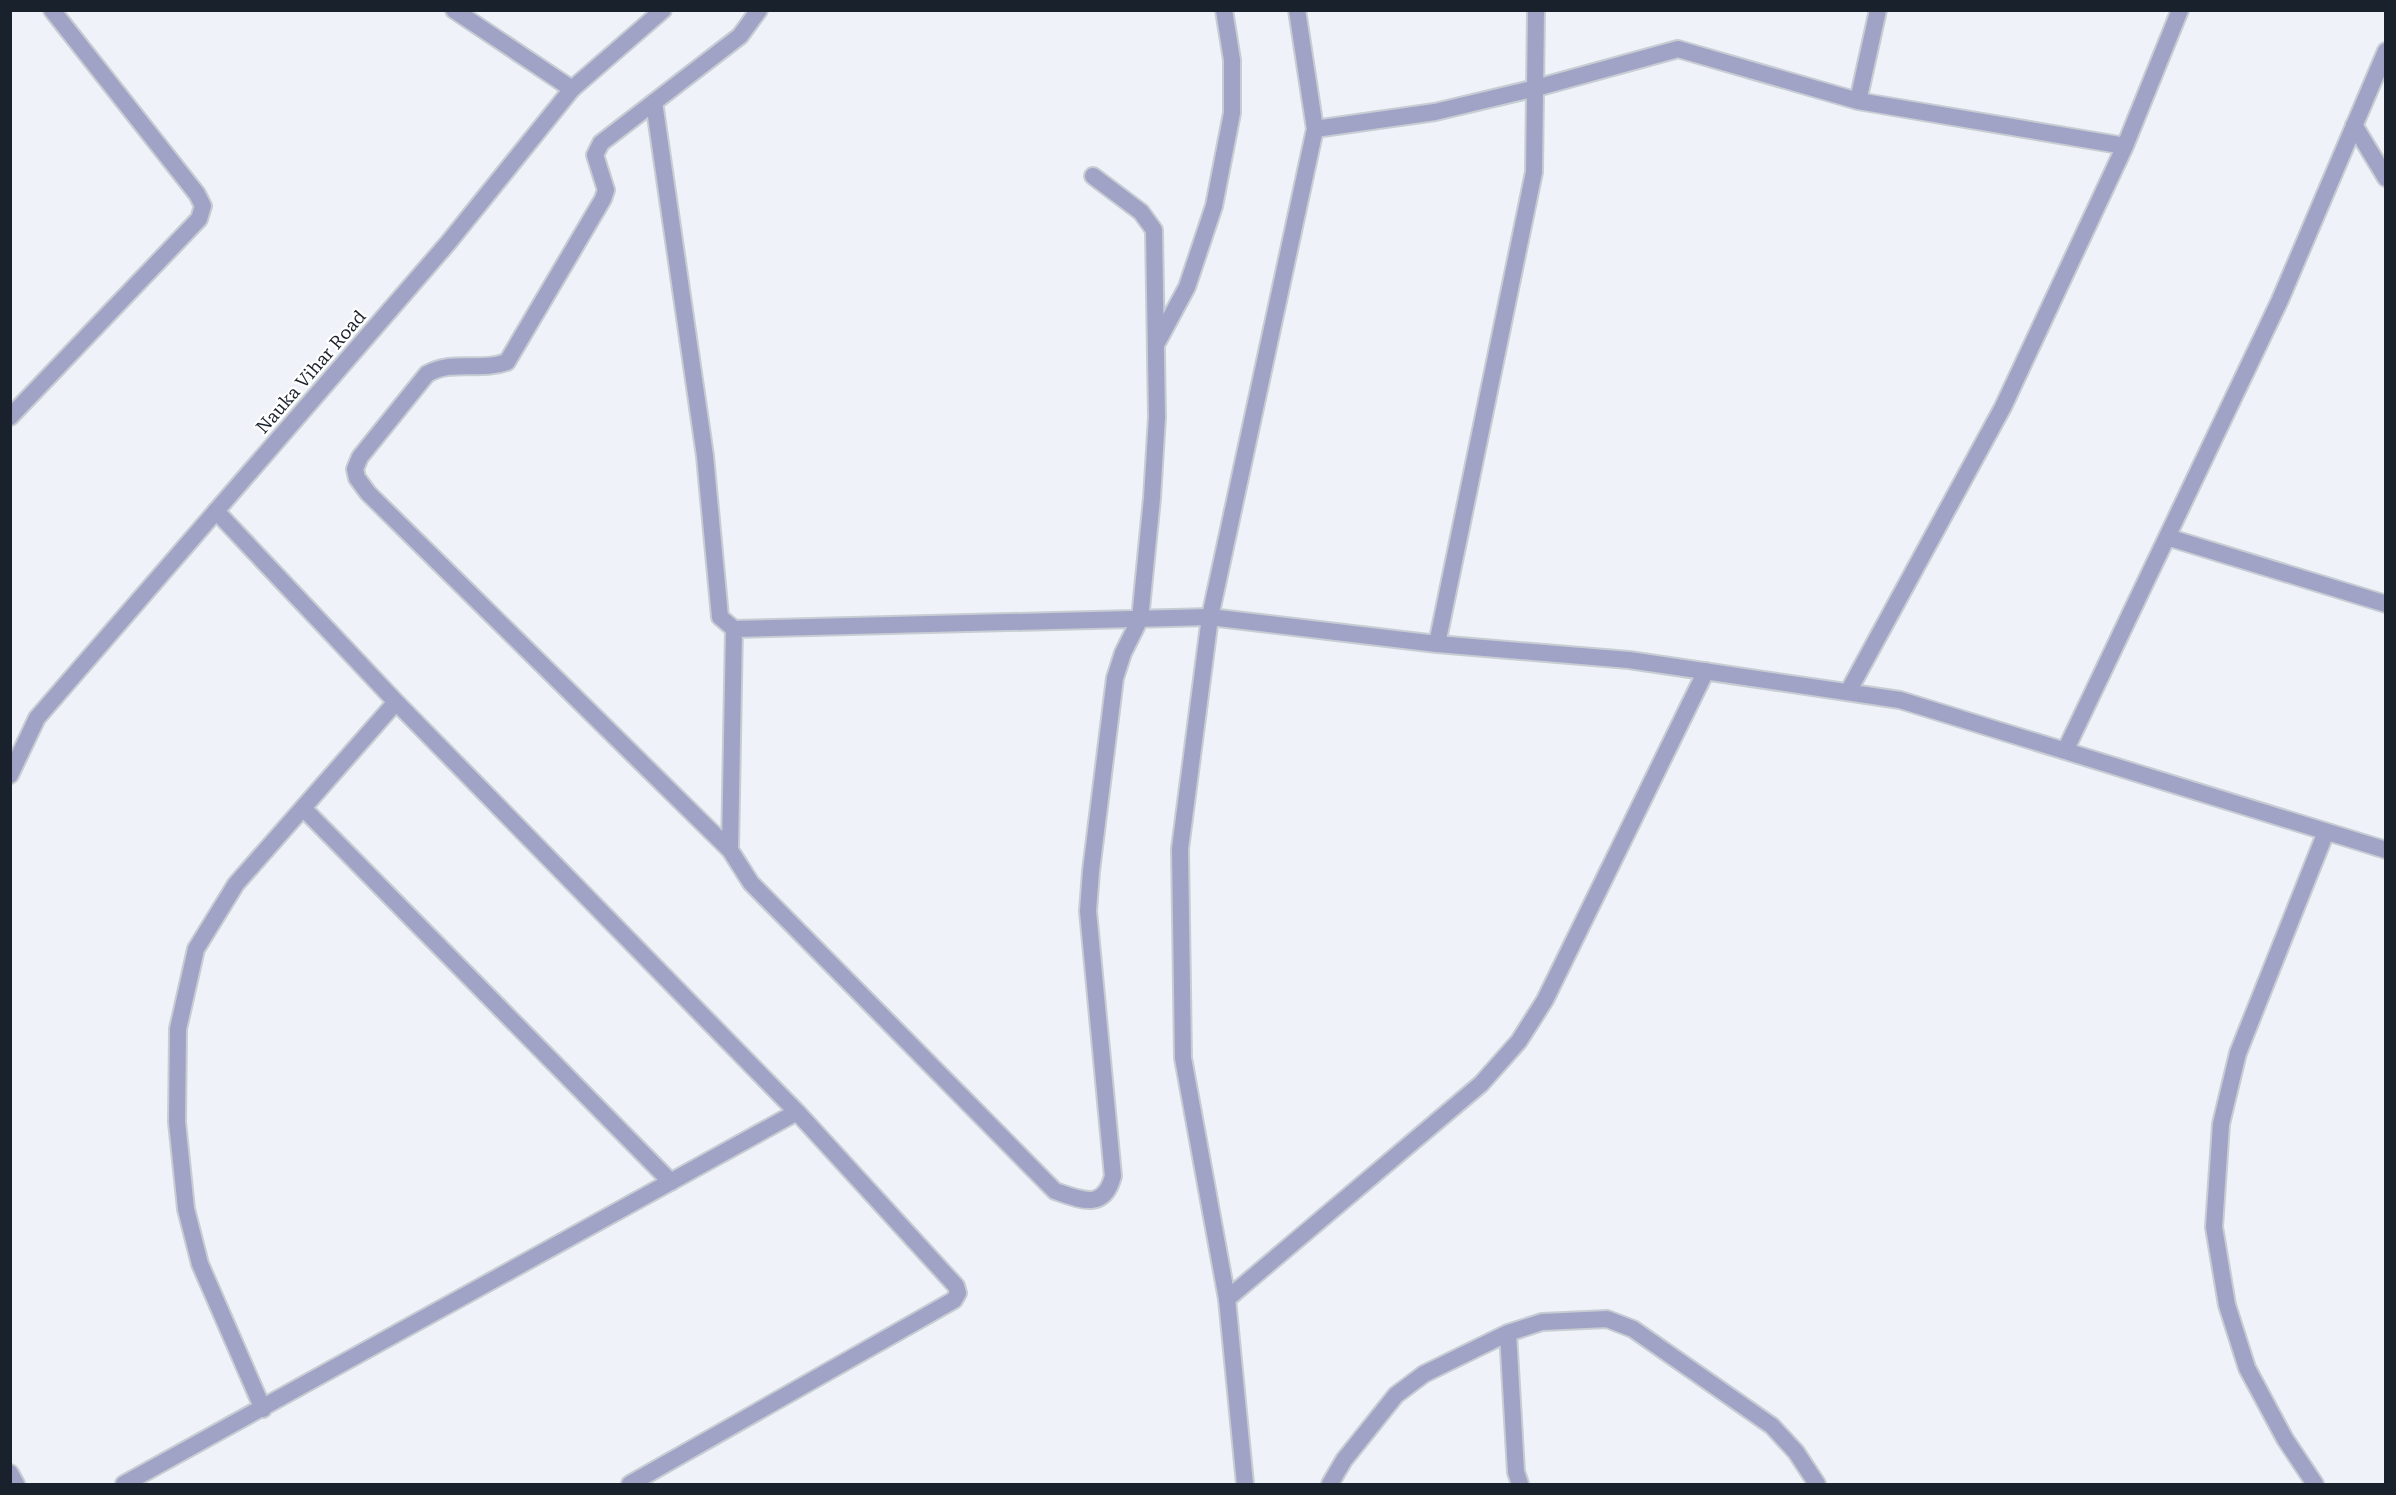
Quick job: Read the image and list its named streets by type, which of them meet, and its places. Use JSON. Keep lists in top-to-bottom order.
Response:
{
  "streets": {
    "street": ["Nauka Vihar Road"]
  }
}
